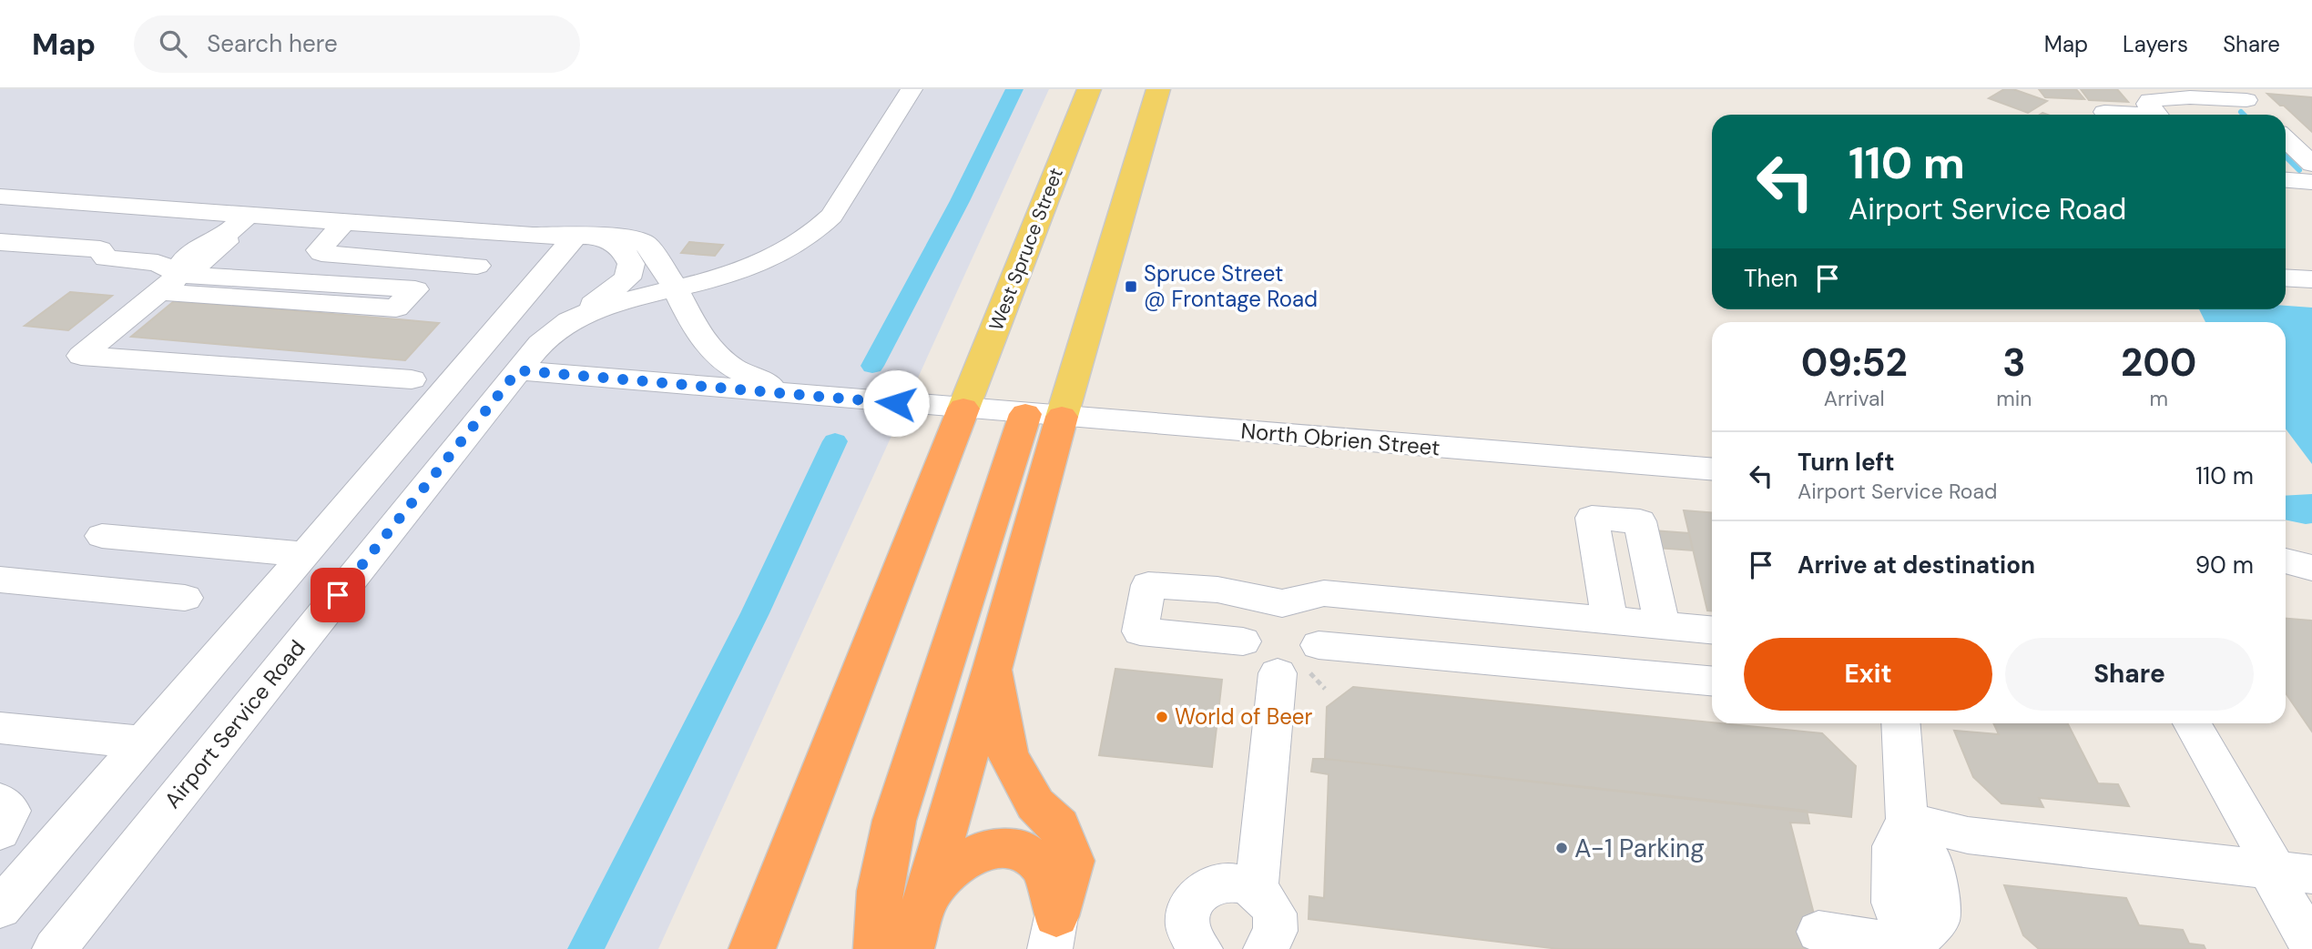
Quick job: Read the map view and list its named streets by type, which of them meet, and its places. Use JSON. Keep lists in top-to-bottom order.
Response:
{
  "streets": {
    "main road": ["West Spruce Street"],
    "street": ["North Obrien Street", "Airport Service Road"]
  },
  "crossings": [
    ["West Spruce Street", "North Obrien Street"]
  ],
  "places": {
    "transit": ["Spruce Street @ Frontage Road"],
    "other": ["World of Beer", "A-1 Parking"]
  },
  "page": {
    "header": "Map",
    "search": "Search here",
    "nav": ["Map", "Layers", "Share"],
    "turn": ["110 m", "Airport Service Road"],
    "then": "Then",
    "eta": [
      "09:52",
      "Arrival",
      "3",
      "min",
      "200",
      "m"
    ],
    "list": [
      {
        "name": "Turn left",
        "note": "Airport Service Road",
        "value": "110 m"
      },
      {
        "name": "Arrive at destination",
        "value": "90 m"
      }
    ],
    "buttons": ["Exit", "Share"]
  }
}
